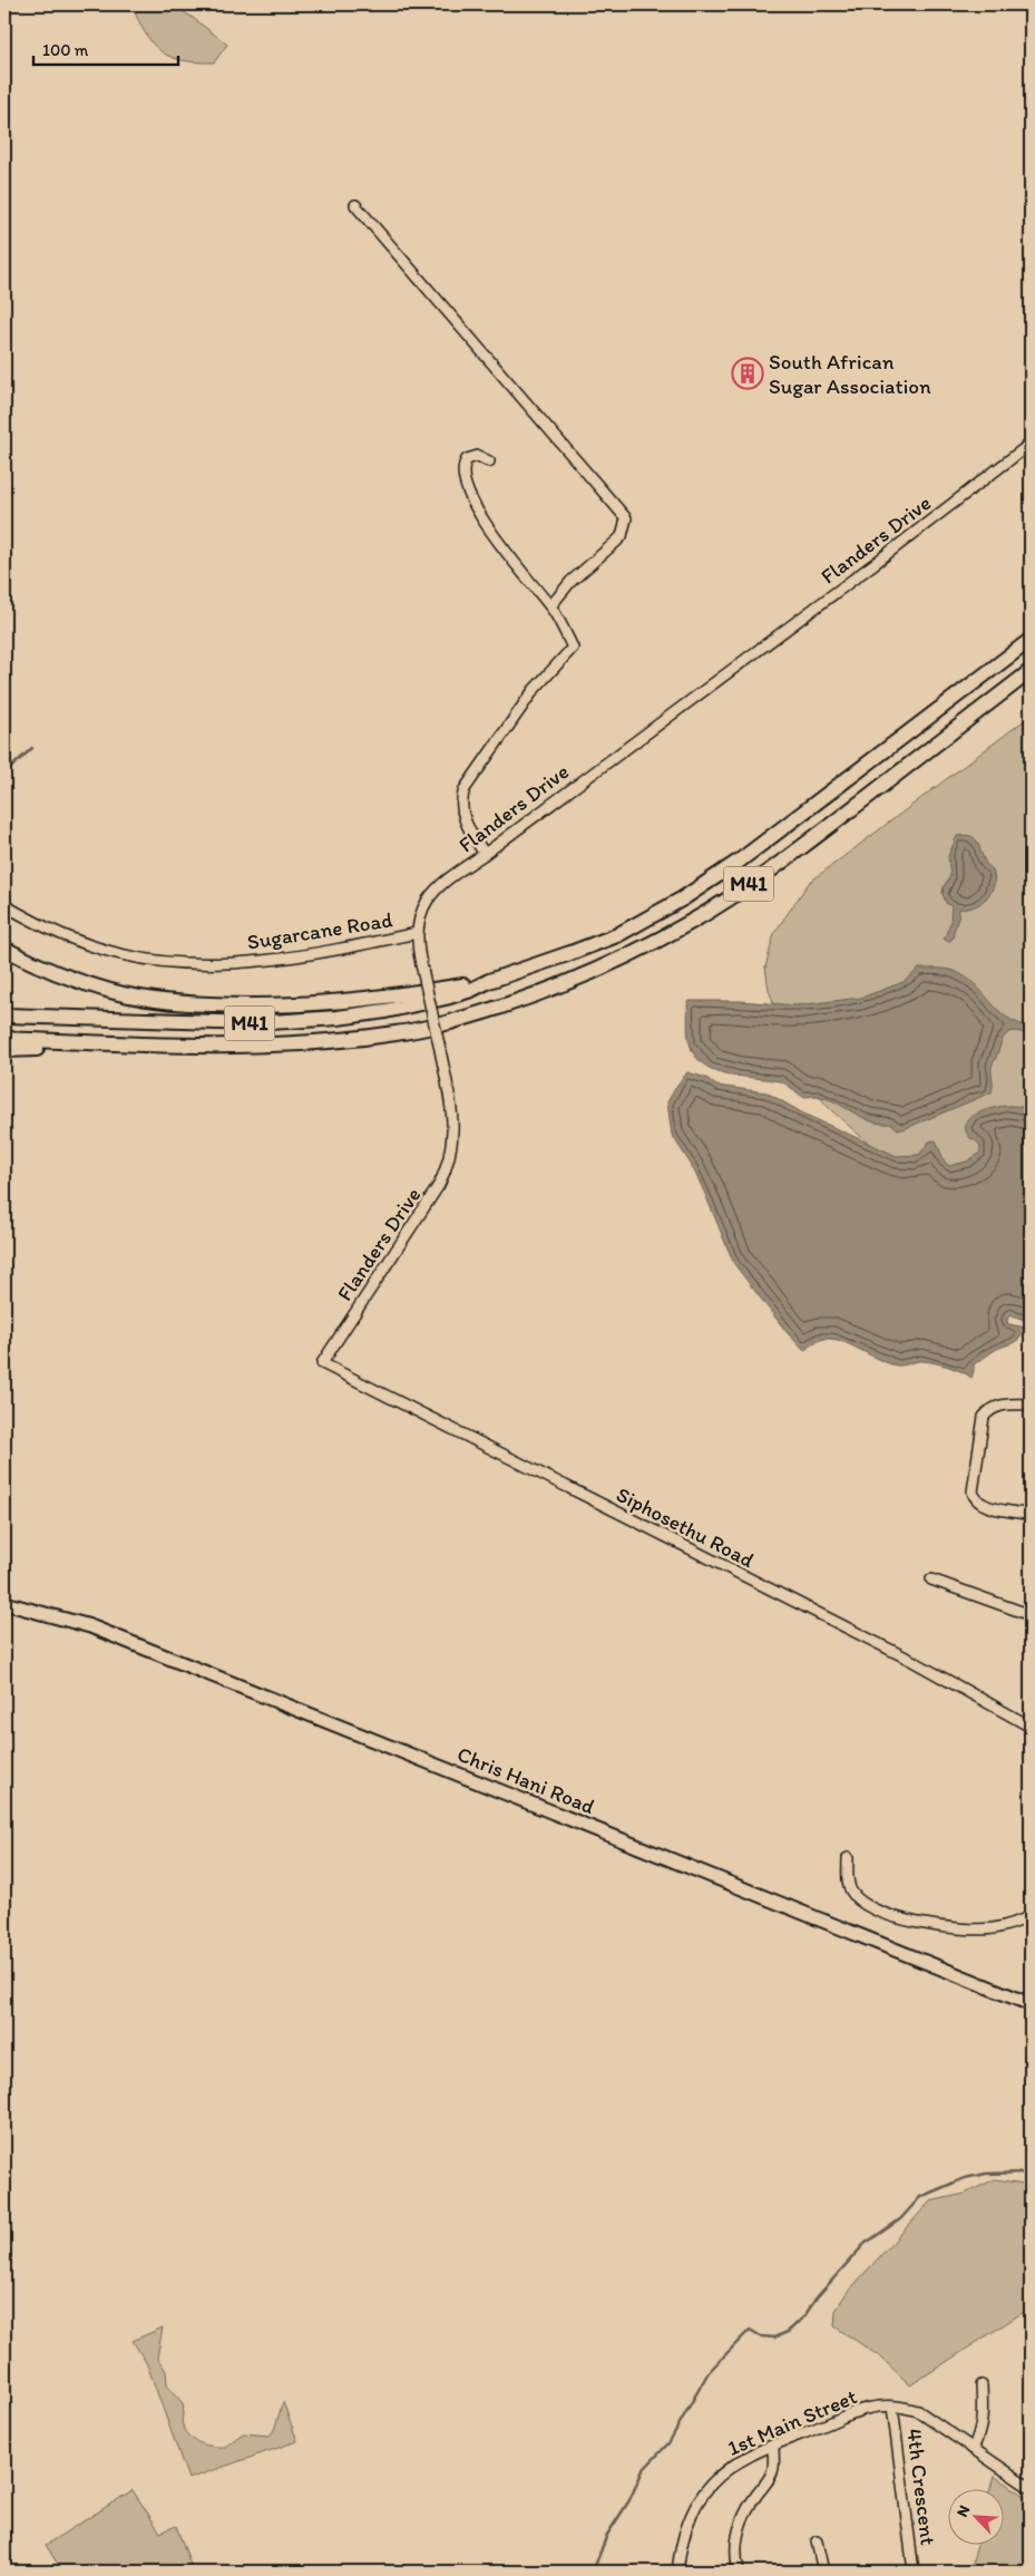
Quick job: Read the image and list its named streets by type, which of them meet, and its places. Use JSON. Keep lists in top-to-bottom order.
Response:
{
  "streets": {
    "highway": ["M41"],
    "main road": ["Chris Hani Road"],
    "street": [
      "Flanders Drive",
      "Sugarcane Road",
      "Siphosethu Road",
      "1st Main Street",
      "4th Crescent"
    ]
  },
  "crossings": [
    ["Flanders Drive", "Sugarcane Road"],
    ["Flanders Drive", "Siphosethu Road"],
    ["1st Main Street", "4th Crescent"]
  ],
  "places": {
    "building": ["South African Sugar Association"]
  },
  "scale_bar": "100 m",
  "north": "top left"
}
